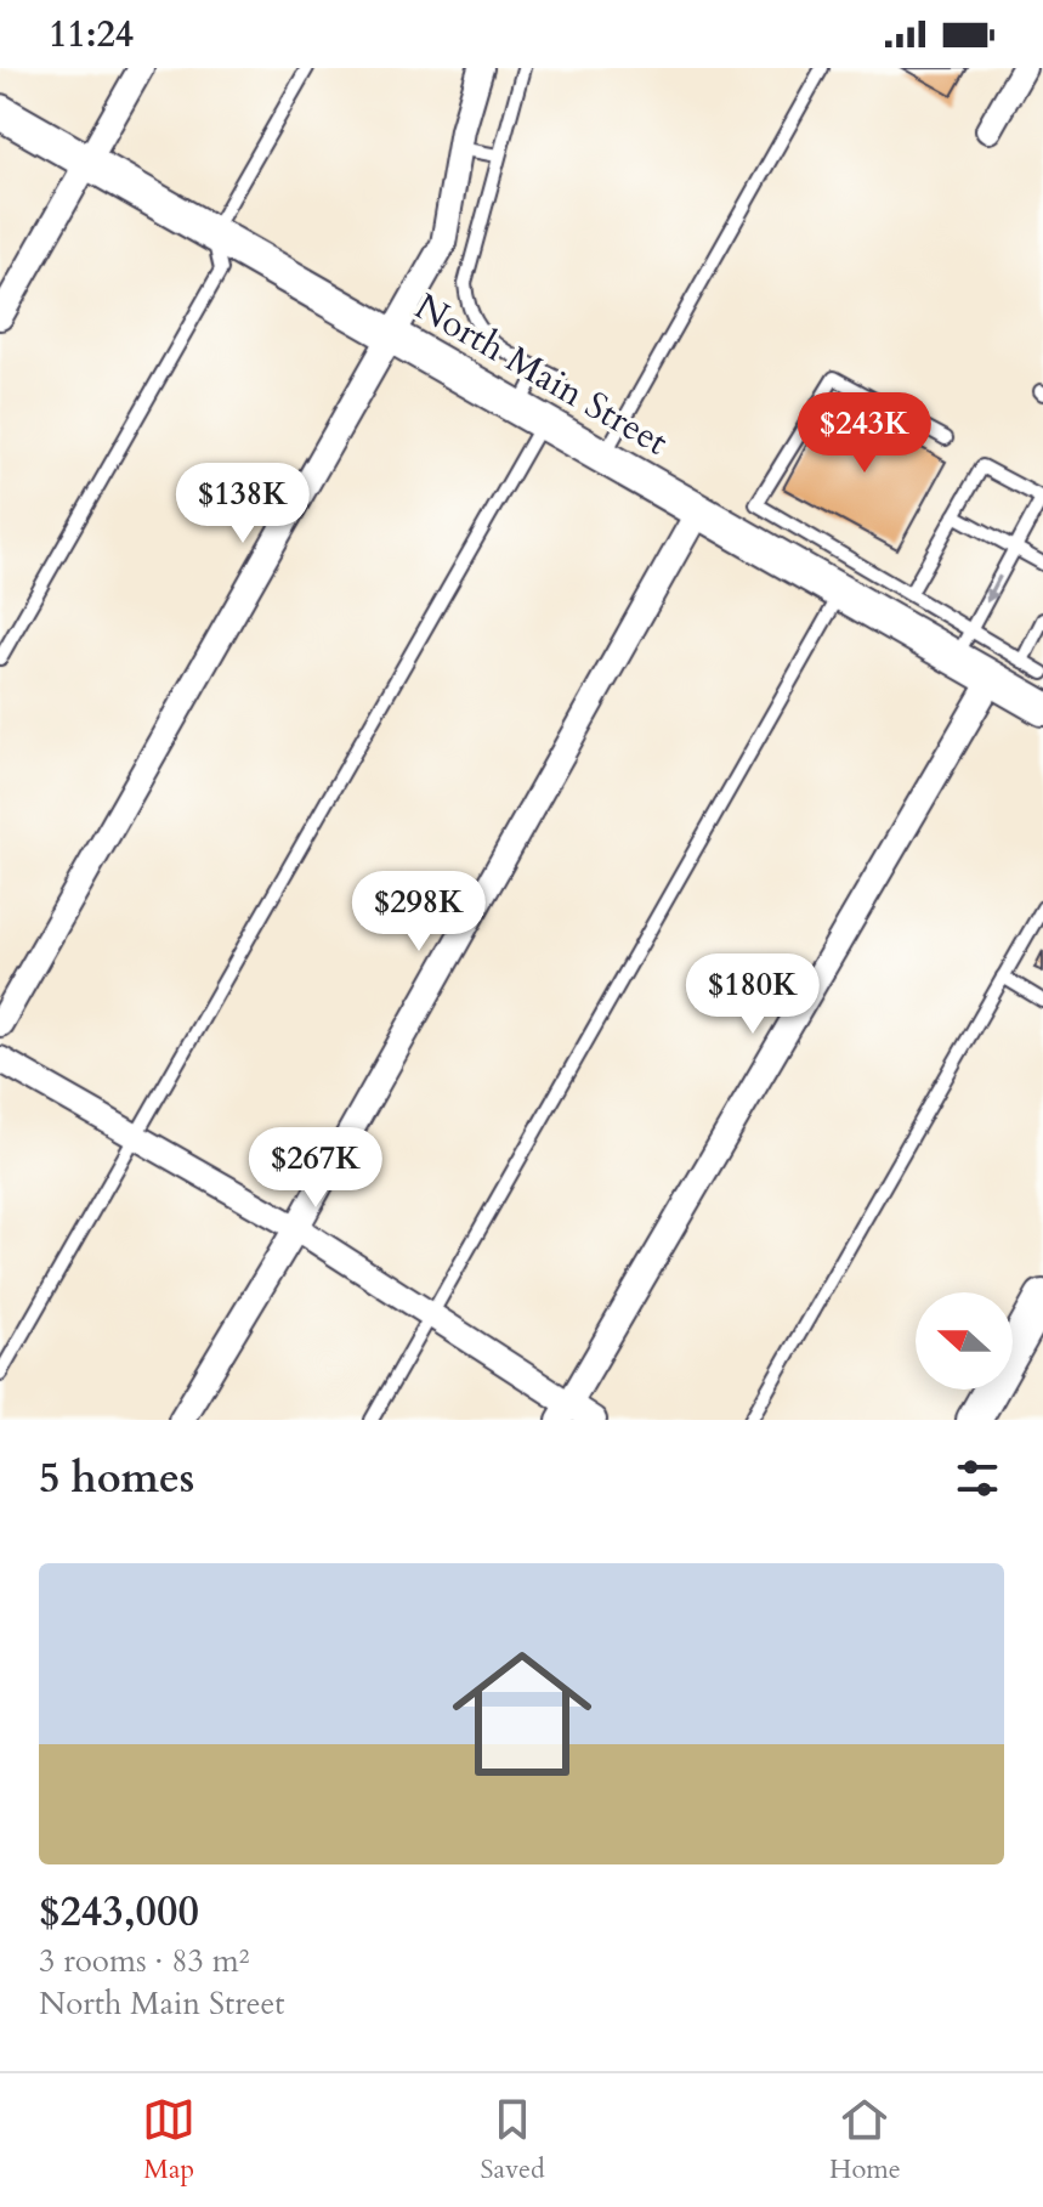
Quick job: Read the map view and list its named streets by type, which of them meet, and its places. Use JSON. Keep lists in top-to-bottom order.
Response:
{
  "streets": {
    "street": ["North Main Street"]
  },
  "north": "left",
  "page": {
    "status": "11:24",
    "price": [
      "$243K",
      "$138K",
      "$298K",
      "$180K",
      "$267K"
    ],
    "heading": "5 homes",
    "list": [
      {
        "name": "$243,000",
        "note": "3 rooms · 83 m² · North Main Street"
      }
    ],
    "tabs": ["Map", "Saved", "Home"]
  }
}
